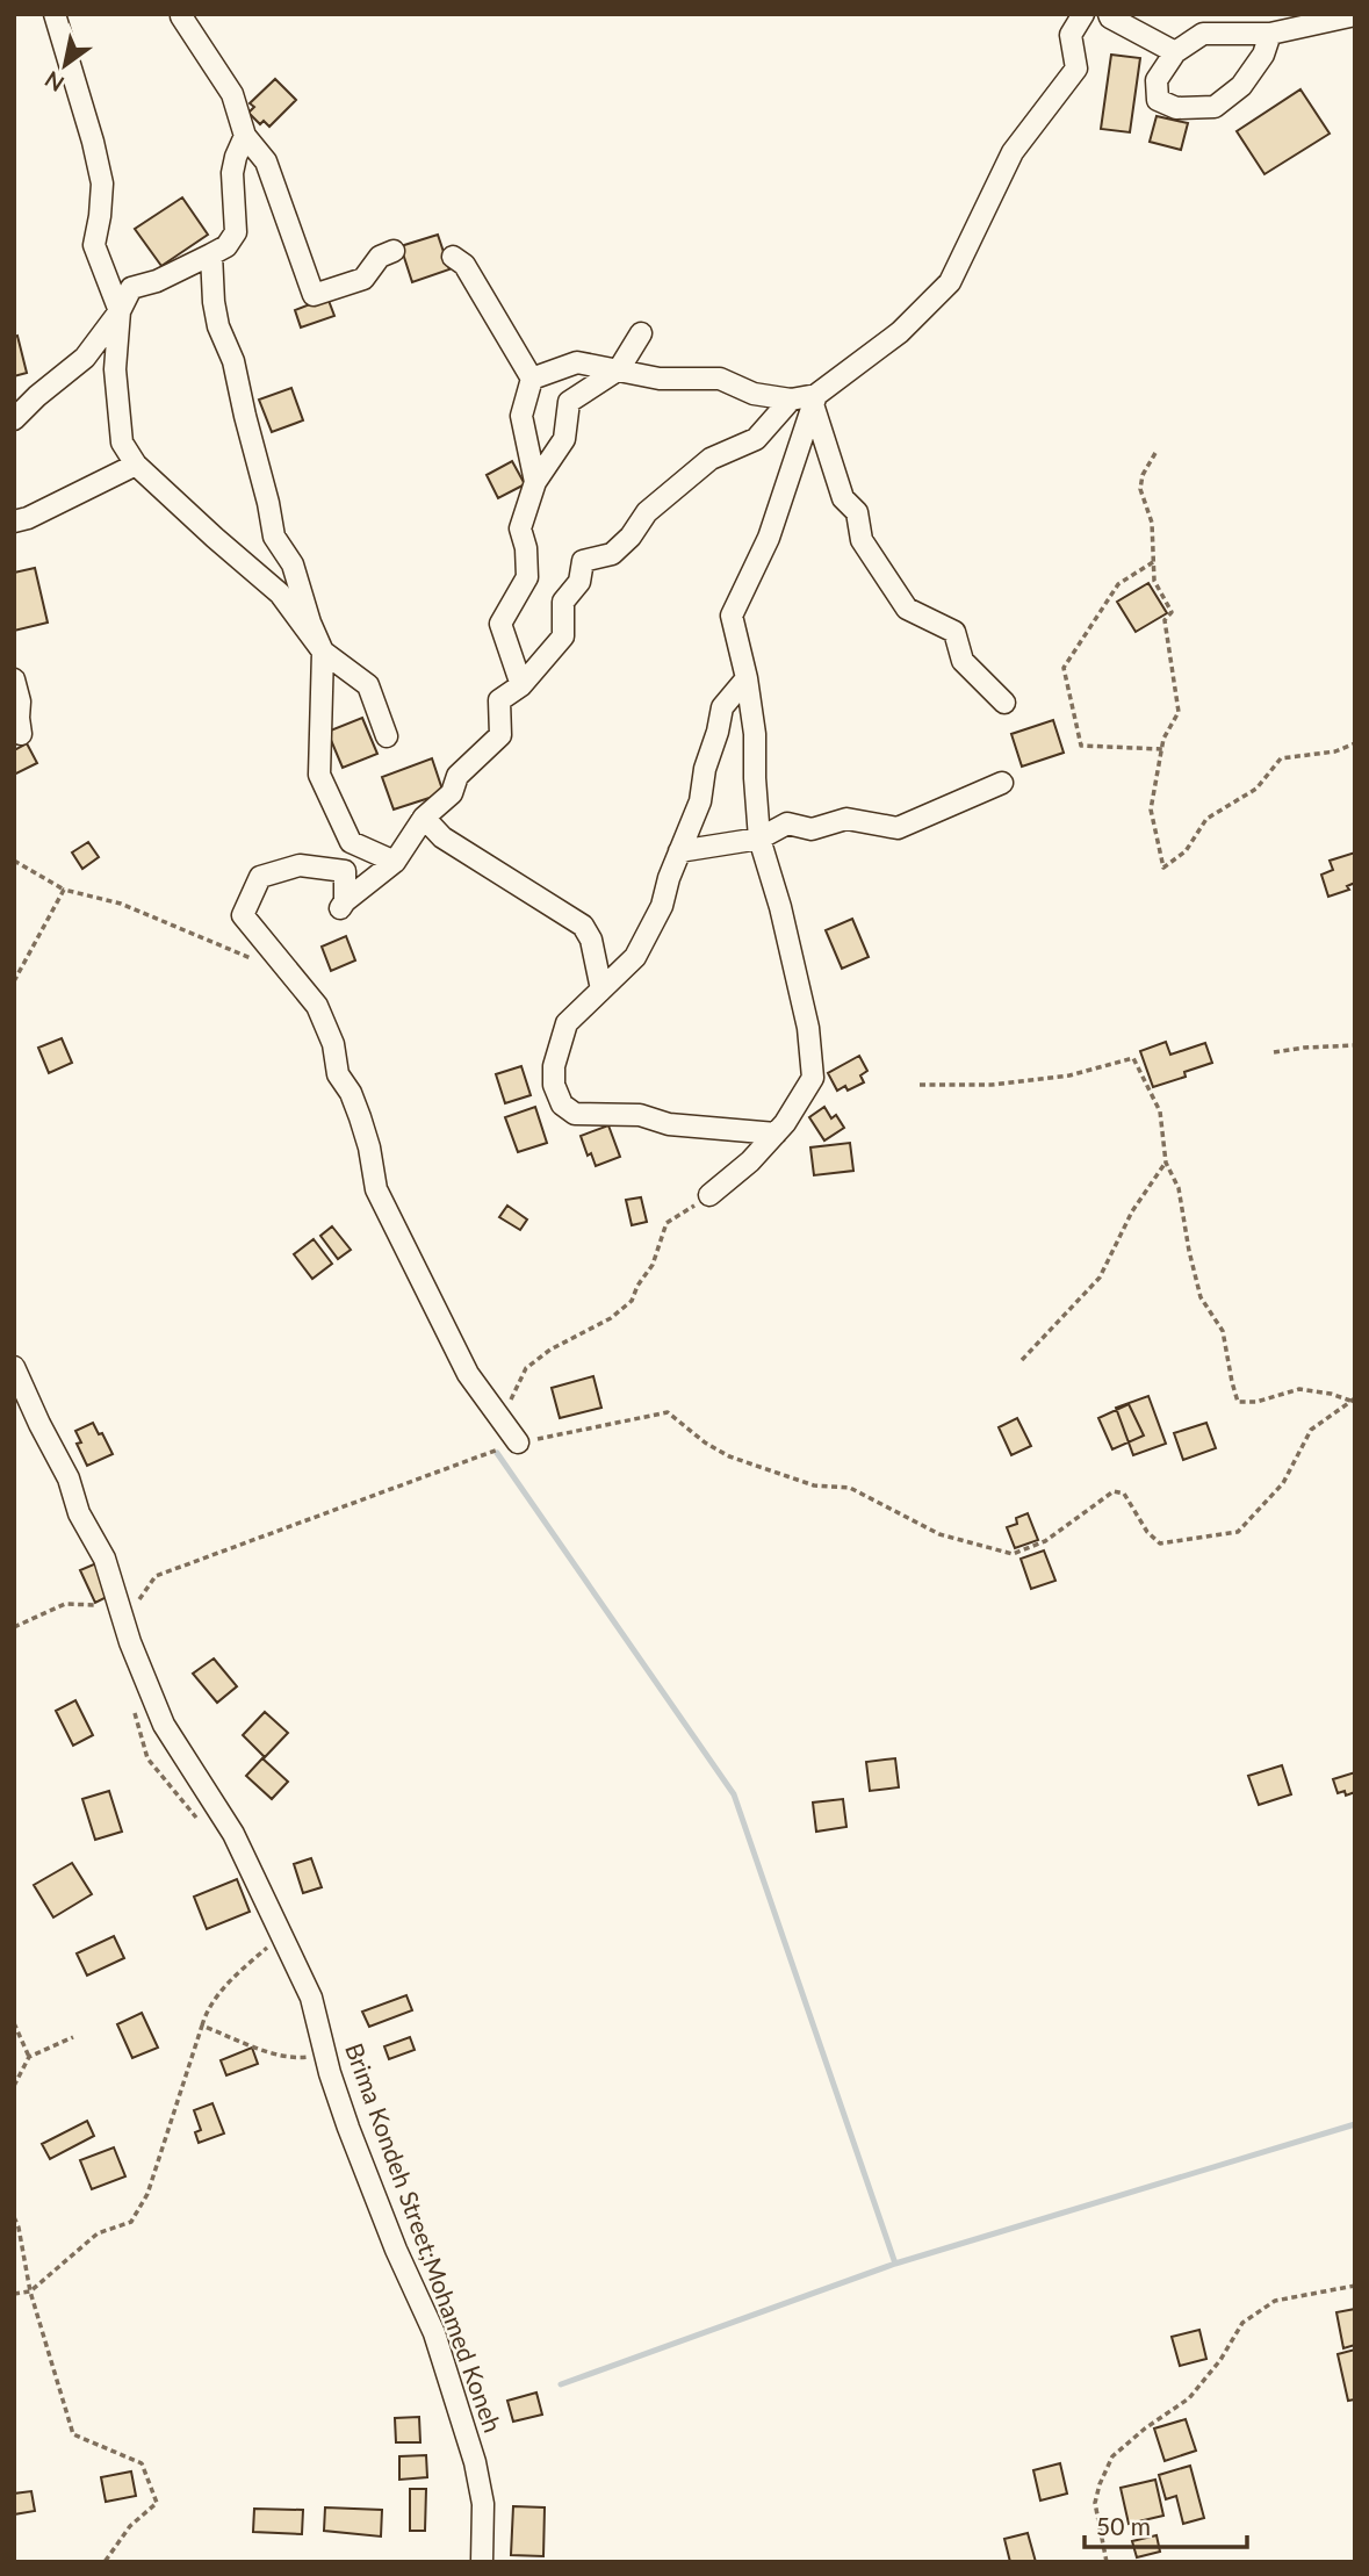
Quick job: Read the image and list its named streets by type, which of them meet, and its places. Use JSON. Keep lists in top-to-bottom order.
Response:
{
  "streets": {
    "street": ["Brima Kondeh Street;Mohamed Koneh"]
  },
  "scale_bar": "50 m",
  "north": "bottom left"
}
